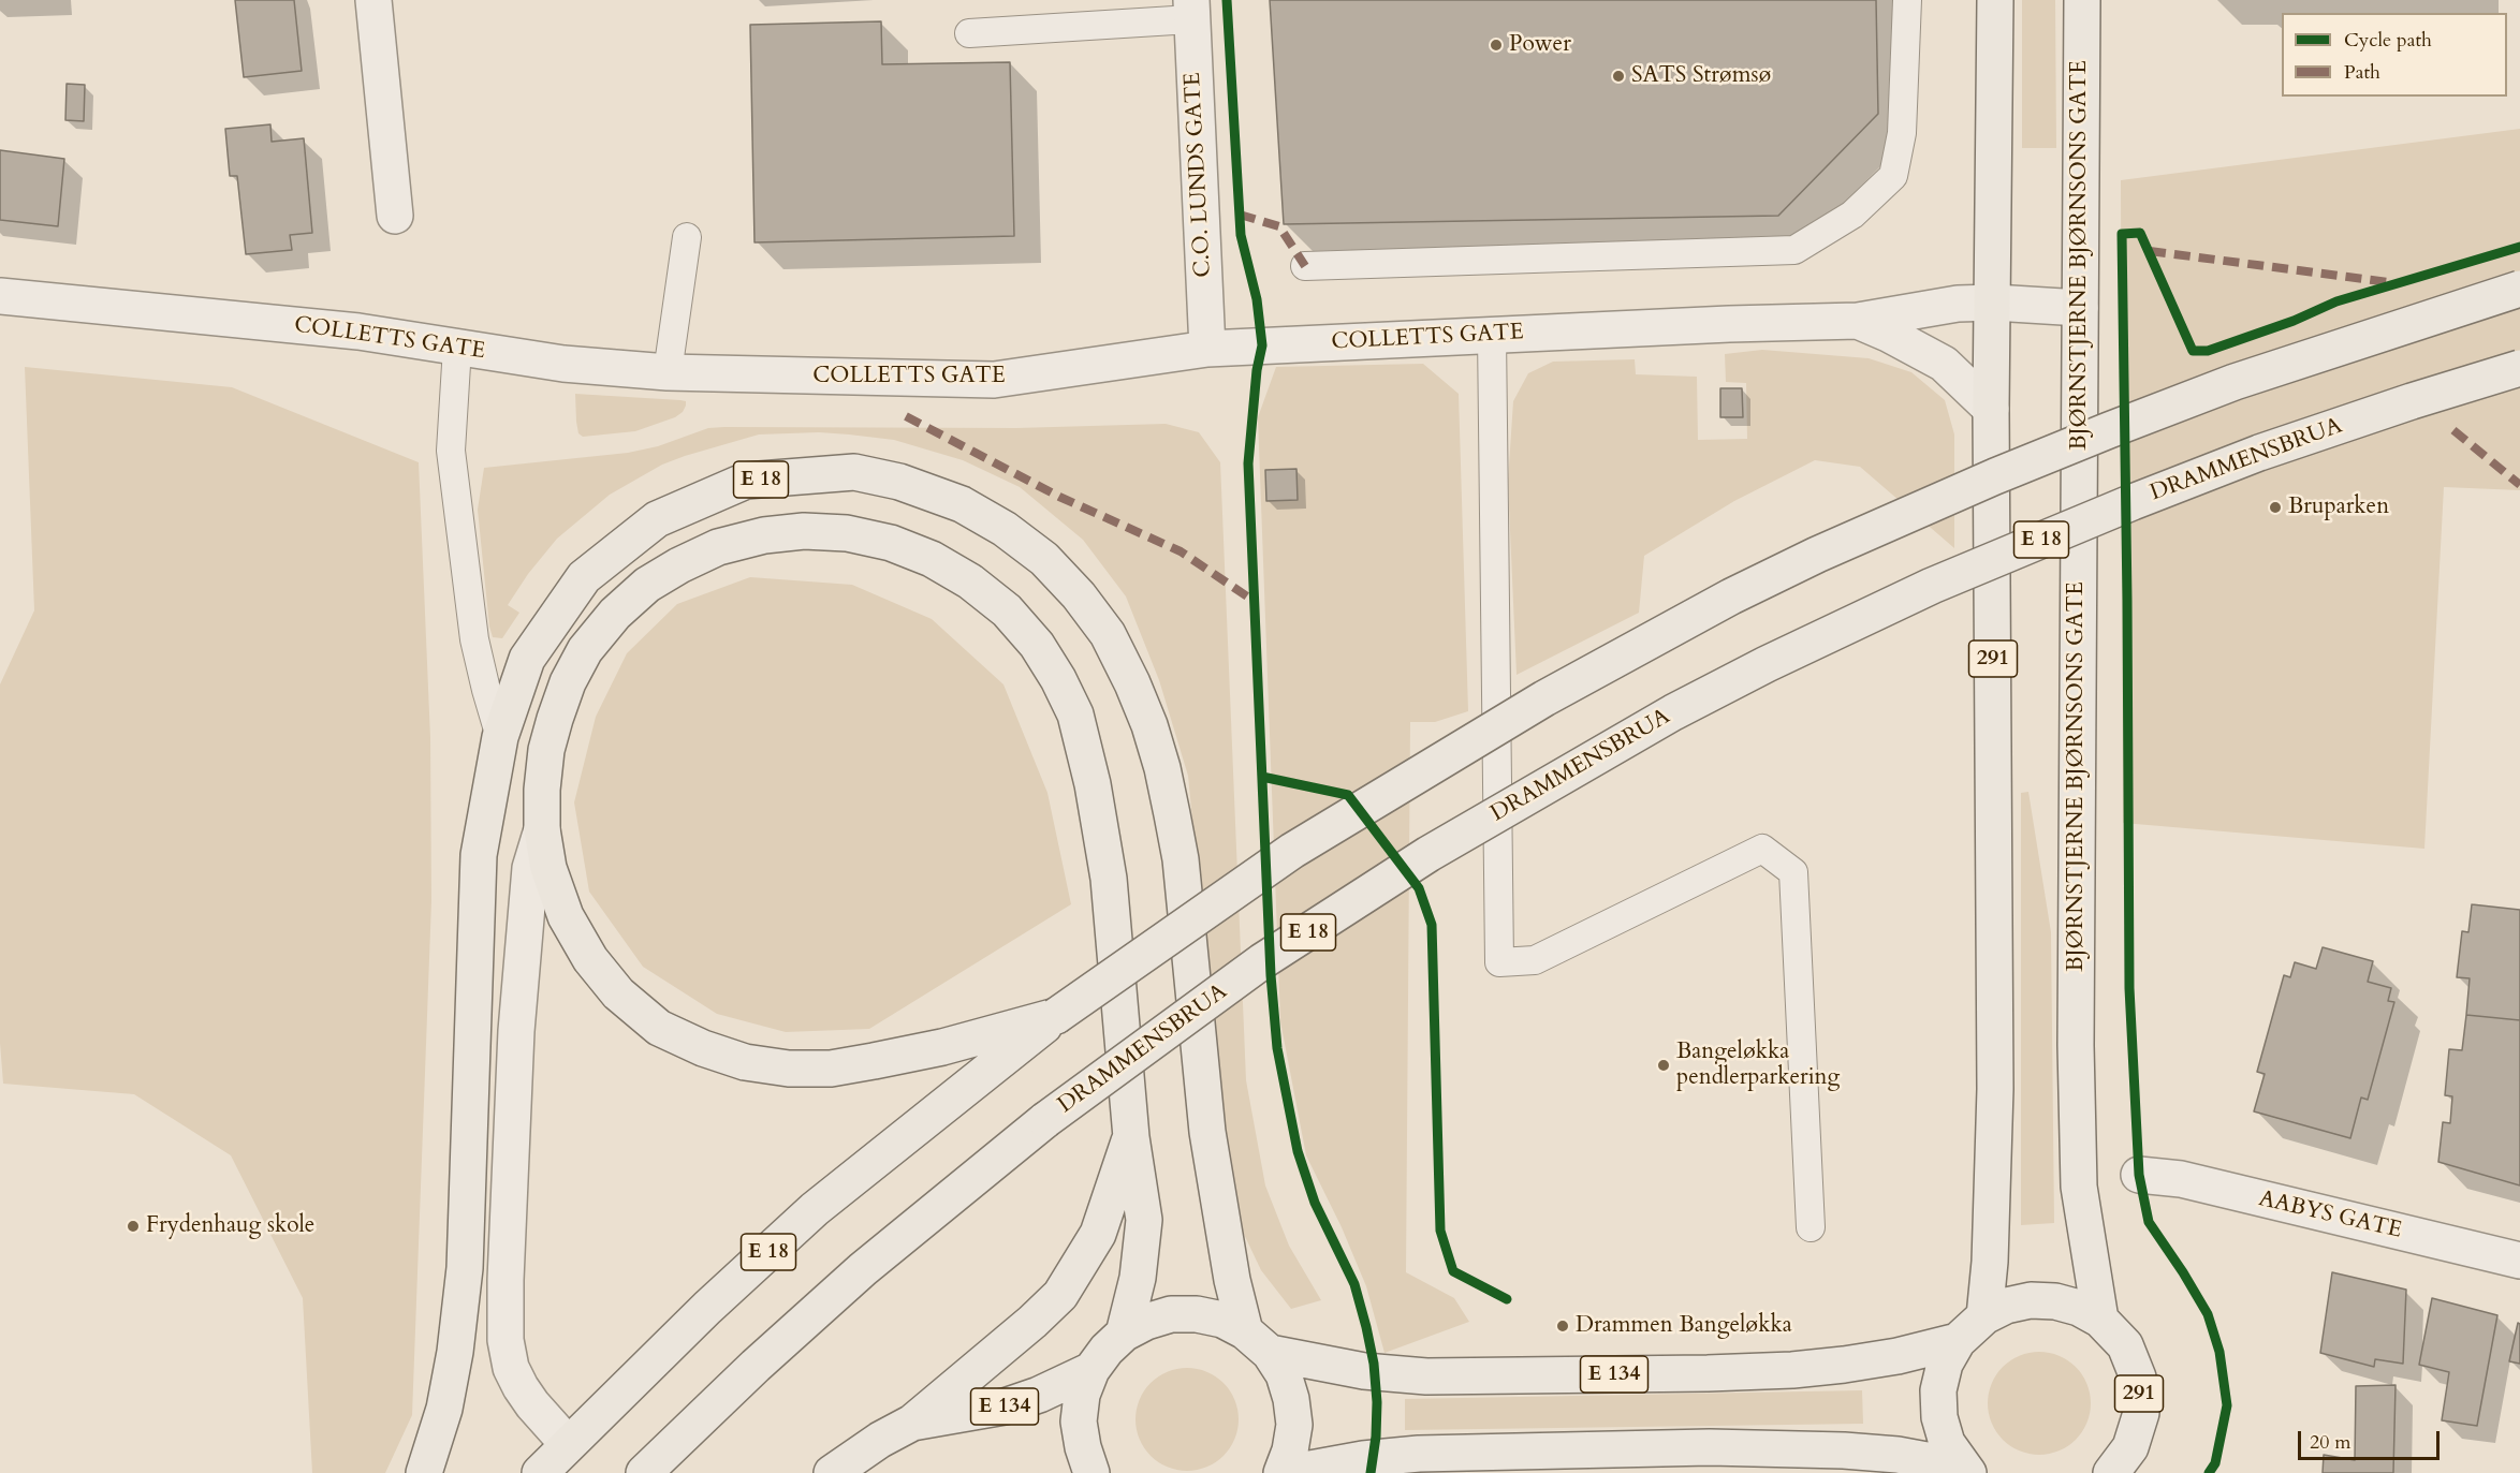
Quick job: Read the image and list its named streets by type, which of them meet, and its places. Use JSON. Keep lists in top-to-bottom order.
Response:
{
  "streets": {
    "highway": [
      "BJØRNSTJERNE BJØRNSONS GATE",
      "DRAMMENSBRUA",
      "E 18",
      "291",
      "E 134"
    ],
    "street": ["C.O. LUNDS GATE", "COLLETTS GATE", "AABYS GATE"]
  },
  "crossings": [
    ["C.O. LUNDS GATE", "COLLETTS GATE"],
    ["BJØRNSTJERNE BJØRNSONS GATE", "COLLETTS GATE"],
    ["BJØRNSTJERNE BJØRNSONS GATE", "291"],
    ["COLLETTS GATE", "291"],
    ["E 18", "E 134"],
    ["291", "E 134"]
  ],
  "places": [
    "Power",
    "SATS Strømsø",
    "Bruparken",
    "Bangeløkka pendlerparkering",
    "Frydenhaug skole",
    "Drammen Bangeløkka"
  ],
  "legend": ["Cycle path", "Path"],
  "scale_bar": "20 m"
}
